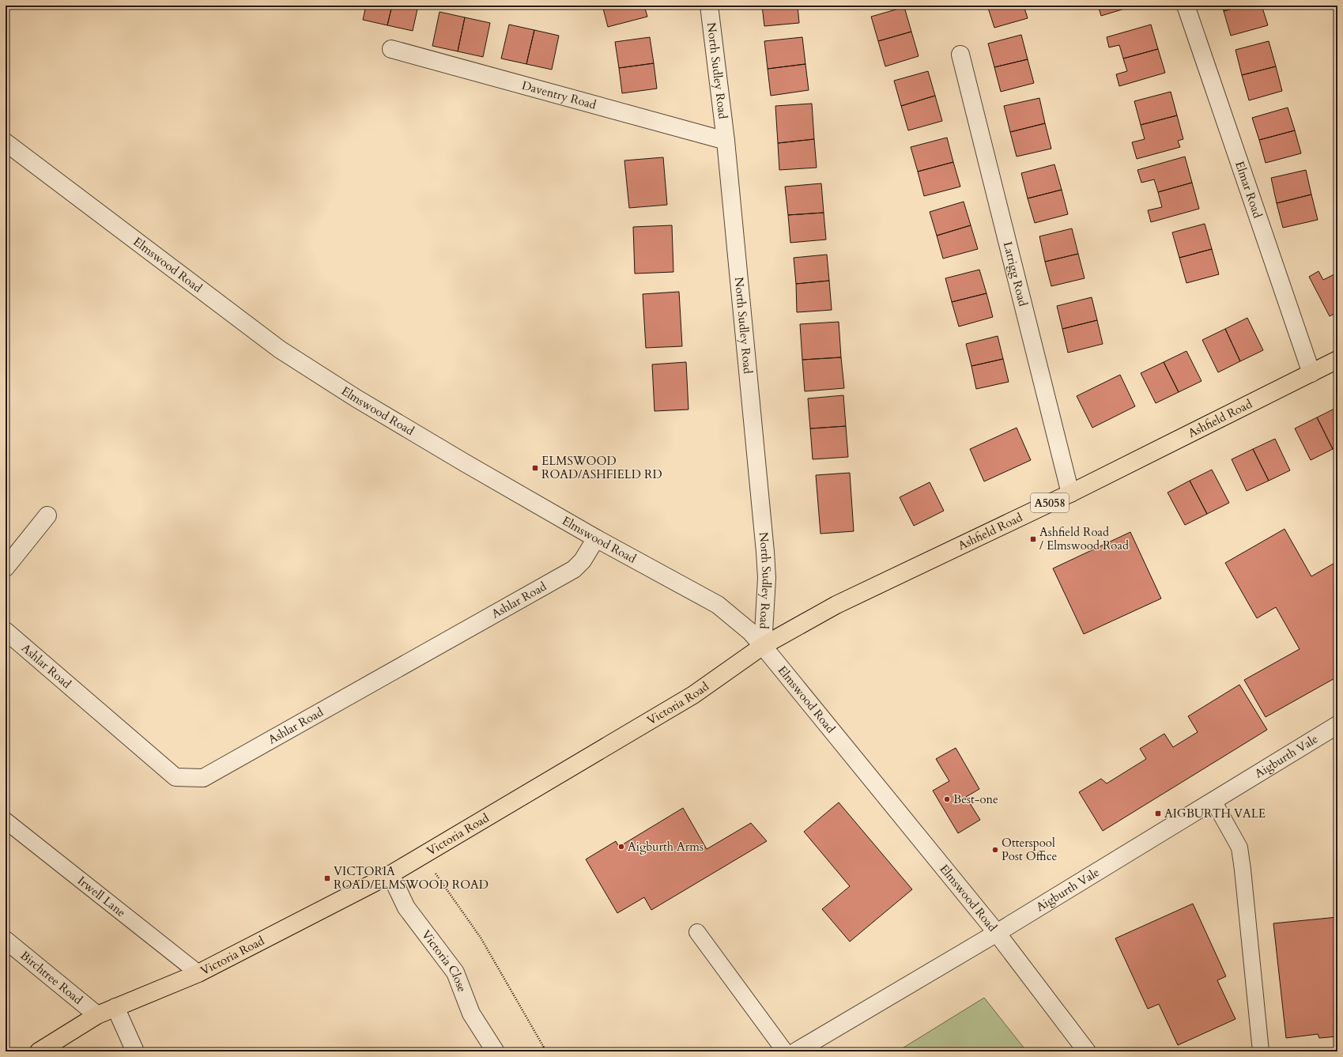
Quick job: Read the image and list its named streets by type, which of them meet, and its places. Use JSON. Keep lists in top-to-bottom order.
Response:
{
  "streets": {
    "main road": ["Ashfield Road", "A5058", "Victoria Road"],
    "street": [
      "North Sudley Road",
      "Daventry Road",
      "Elmar Road",
      "Elmswood Road",
      "Latrigg Road",
      "Ashlar Road",
      "Aigburth Vale",
      "Victoria Close",
      "Birchtree Road"
    ],
    "lane": ["Irwell Lane"]
  },
  "crossings": [
    ["North Sudley Road", "Daventry Road"],
    ["North Sudley Road", "Elmswood Road"],
    ["North Sudley Road", "Ashfield Road"],
    ["North Sudley Road", "Victoria Road"],
    ["Elmar Road", "Ashfield Road"],
    ["Elmswood Road", "Ashfield Road"],
    ["Elmswood Road", "Ashlar Road"],
    ["Elmswood Road", "Victoria Road"],
    ["Elmswood Road", "Aigburth Vale"],
    ["Latrigg Road", "Ashfield Road"],
    ["Ashfield Road", "Victoria Road"],
    ["Victoria Road", "Irwell Lane"],
    ["Victoria Road", "Victoria Close"],
    ["Victoria Road", "Birchtree Road"]
  ],
  "places": {
    "transit": [
      "ELMSWOOD ROAD/ASHFIELD RD",
      "Ashfield Road / Elmswood Road",
      "AIGBURTH VALE",
      "VICTORIA ROAD/ELMSWOOD ROAD"
    ],
    "other": ["Best-one", "Aigburth Arms", "Otterspool Post Office"]
  }
}
